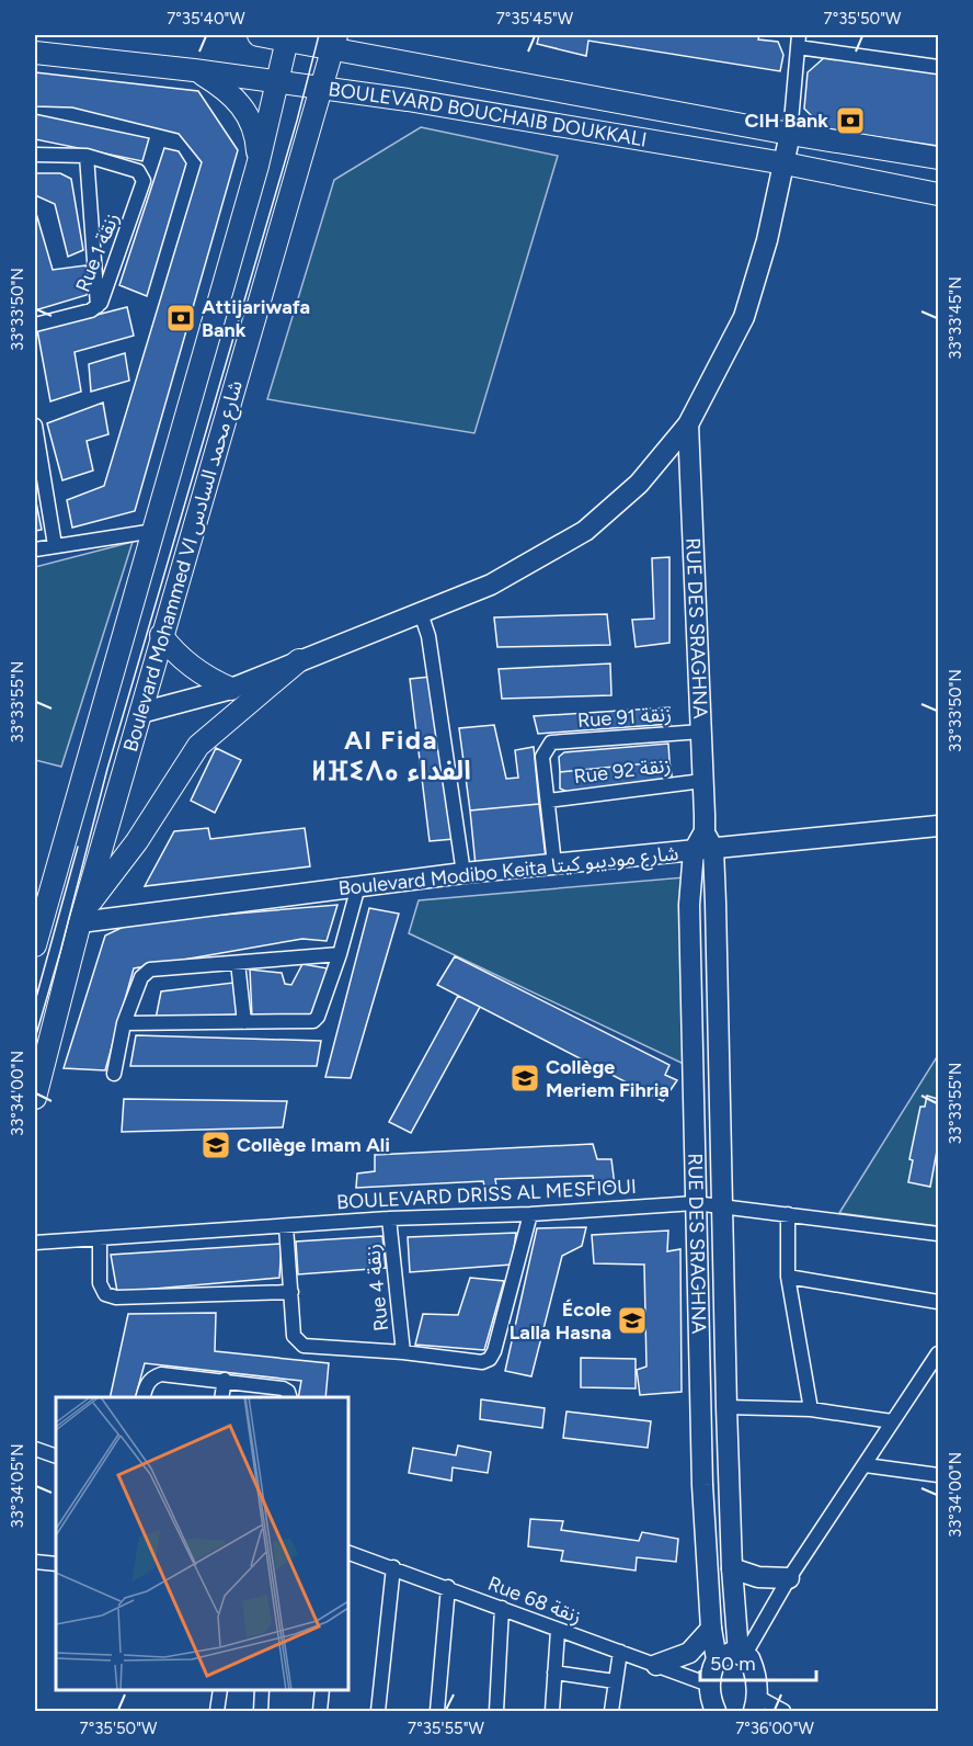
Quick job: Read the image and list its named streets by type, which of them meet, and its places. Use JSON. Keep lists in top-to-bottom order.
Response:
{
  "streets": {
    "main road": ["BOULEVARD BOUCHAIB DOUKKALI", "Boulevard Mohammed VI شارع محمد السادس"],
    "street": [
      "Rue 1 زنقة",
      "RUE DES SRAGHNA",
      "Rue 91 زنقة",
      "Rue 92 زنقة",
      "Boulevard Modibo Keita شارع موديبو كيتا",
      "BOULEVARD DRISS AL MESFIOUI",
      "Rue 4 زنقة",
      "Rue 68 زنقة"
    ]
  },
  "crossings": [
    ["BOULEVARD BOUCHAIB DOUKKALI", "Boulevard Mohammed VI شارع محمد السادس"],
    ["Boulevard Mohammed VI شارع محمد السادس", "Boulevard Modibo Keita شارع موديبو كيتا"],
    ["RUE DES SRAGHNA", "Rue 91 زنقة"],
    ["RUE DES SRAGHNA", "Rue 92 زنقة"],
    ["RUE DES SRAGHNA", "Boulevard Modibo Keita شارع موديبو كيتا"],
    ["RUE DES SRAGHNA", "BOULEVARD DRISS AL MESFIOUI"],
    ["Rue 91 زنقة", "Rue 92 زنقة"],
    ["BOULEVARD DRISS AL MESFIOUI", "Rue 4 زنقة"]
  ],
  "districts": ["Al Fida ⵍⴼⵉⴷⴰ الفداء"],
  "places": {
    "bank": ["CIH Bank", "Attijariwafa Bank"],
    "school or university": ["Collège Meriem Fihria", "Collège Imam Ali", "École Lalla Hasna"]
  },
  "scale_bar": "50 m",
  "coordinates": [
    "7°35'40\"W",
    "7°35'45\"W",
    "7°35'50\"W",
    "33°33'50\"N",
    "33°33'45\"N",
    "33°33'55\"N",
    "33°34'00\"N",
    "33°34'05\"N",
    "7°35'55\"W",
    "7°36'00\"W"
  ]
}
